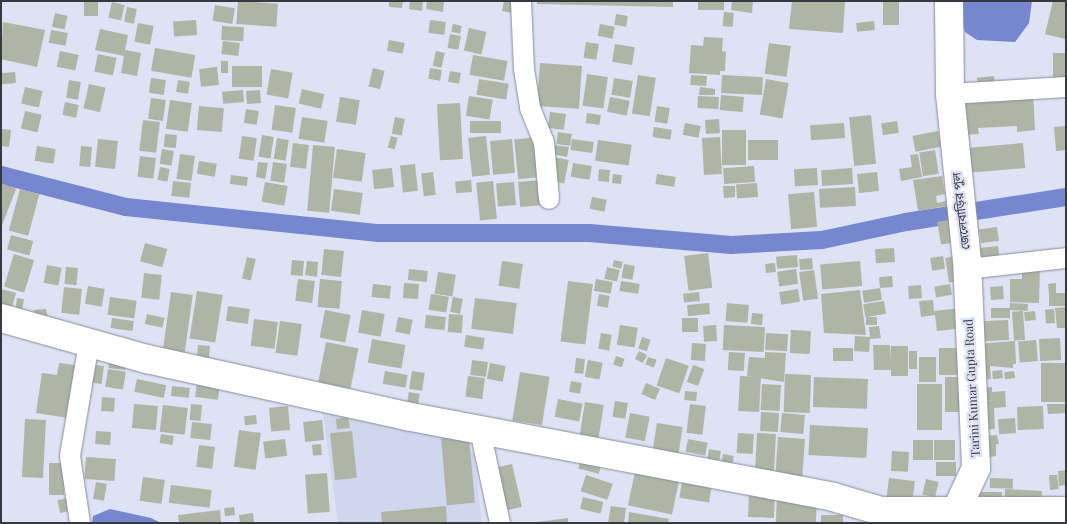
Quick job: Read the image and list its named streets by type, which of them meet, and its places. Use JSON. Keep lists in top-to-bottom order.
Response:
{
  "streets": {
    "street": ["জেলেবাড়ির পুল", "Tarini Kumar Gupta Road"]
  },
  "crossings": [
    ["জেলেবাড়ির পুল", "Tarini Kumar Gupta Road"]
  ]
}
